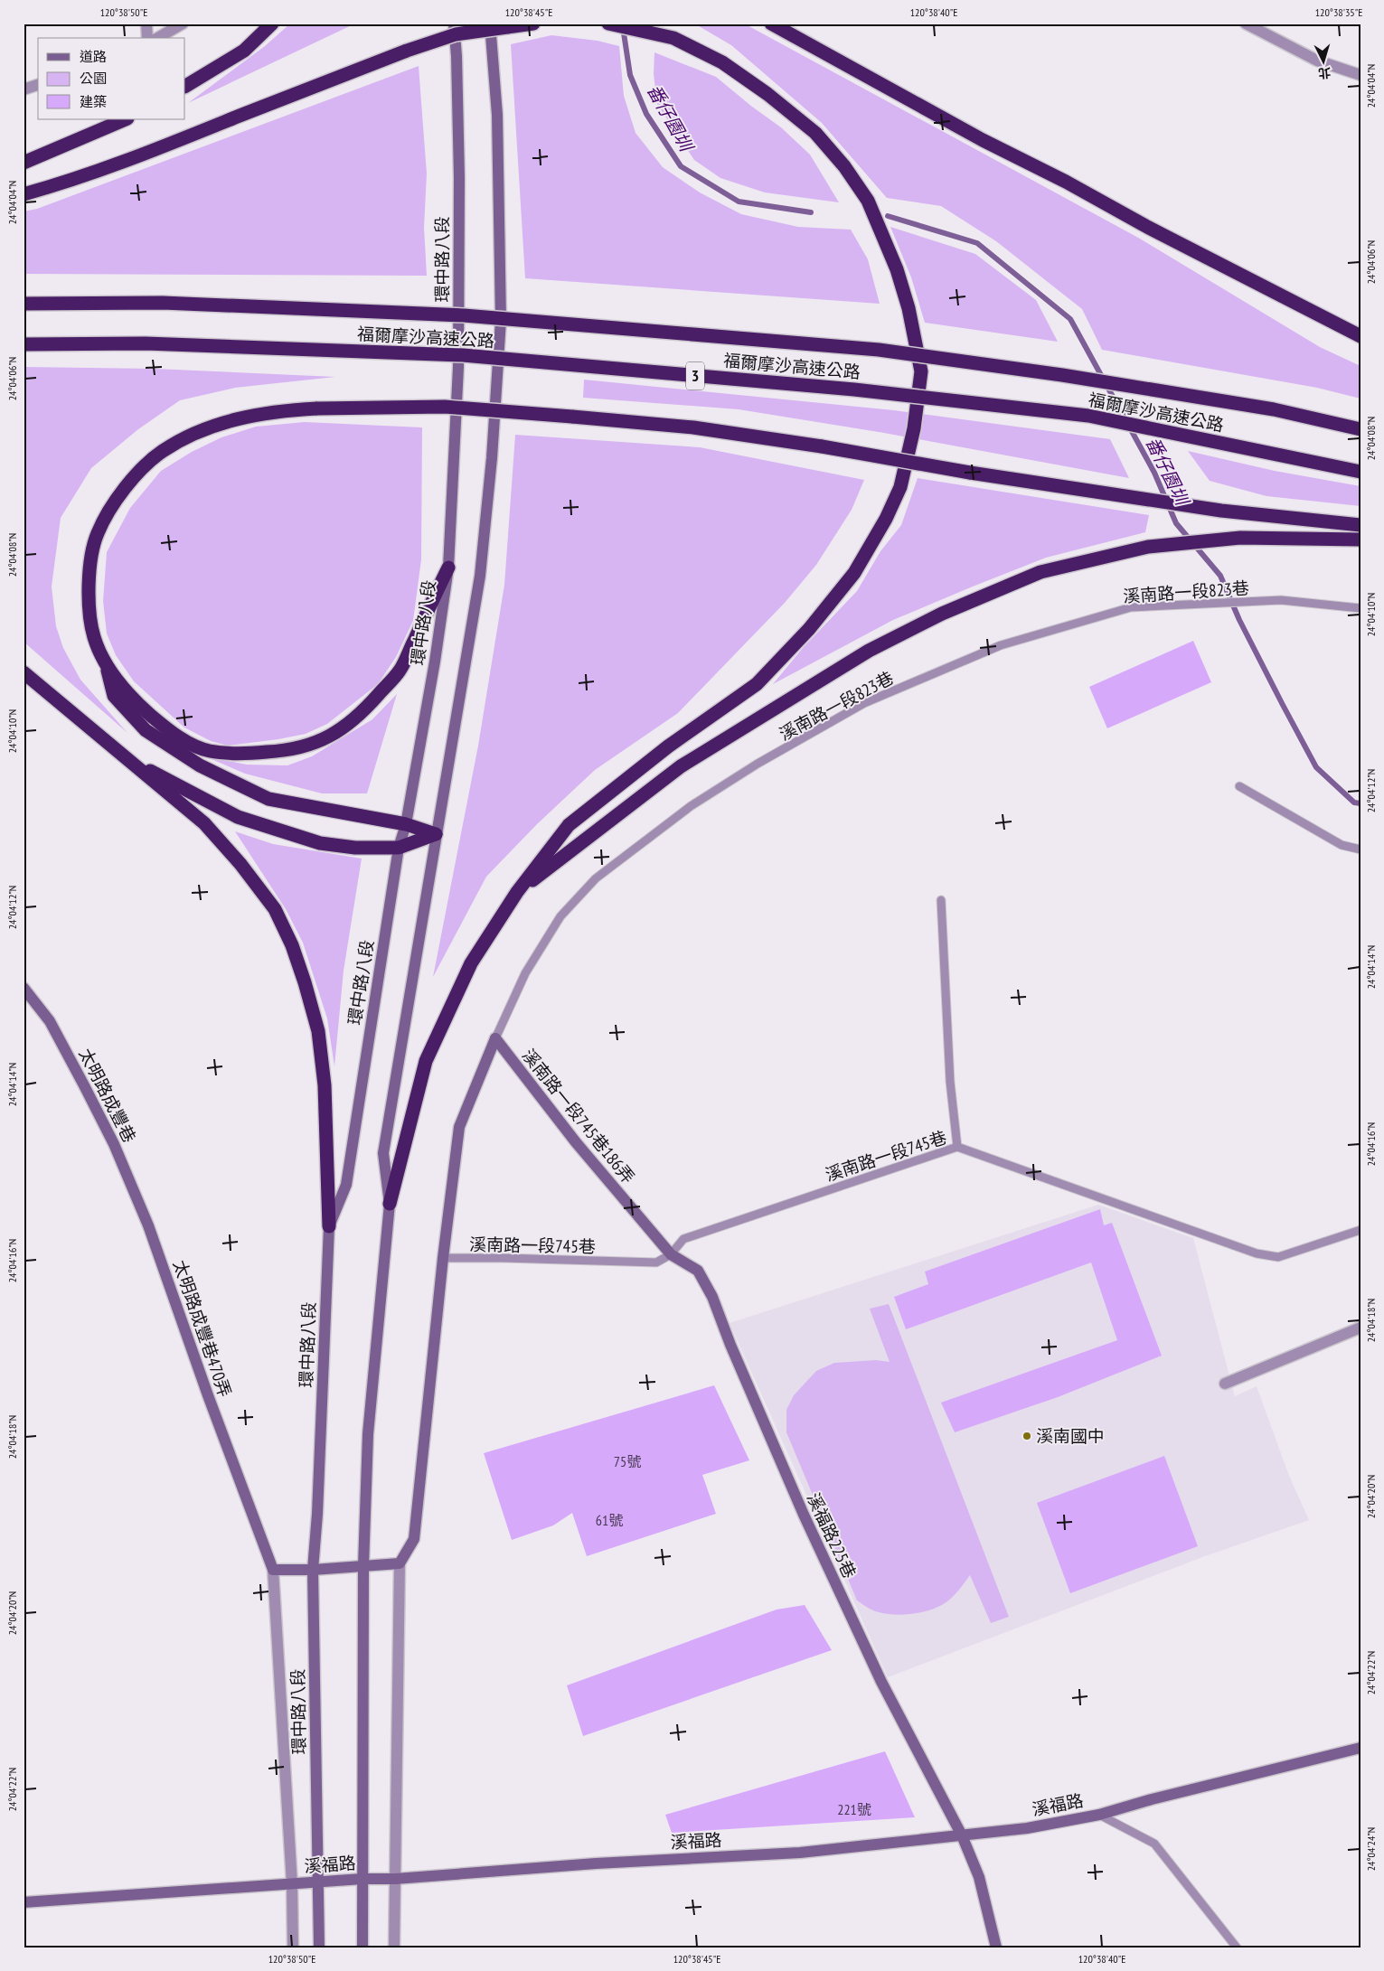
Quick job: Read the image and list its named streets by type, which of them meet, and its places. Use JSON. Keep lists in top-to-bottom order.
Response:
{
  "streets": {
    "highway": ["福爾摩沙高速公路", "3"],
    "street": [
      "環中路八段",
      "太明路成豐巷",
      "溪南路一段745巷186弄",
      "太明路成豐巷470弄",
      "溪福路225巷",
      "溪福路"
    ],
    "lane": ["溪南路一段823巷", "溪南路一段745巷"]
  },
  "crossings": [
    ["環中路八段", "太明路成豐巷470弄"],
    ["環中路八段", "溪福路"],
    ["溪南路一段823巷", "溪南路一段745巷186弄"],
    ["太明路成豐巷", "太明路成豐巷470弄"],
    ["溪南路一段745巷186弄", "溪南路一段745巷"],
    ["溪南路一段745巷186弄", "溪福路225巷"],
    ["溪南路一段745巷", "溪福路225巷"],
    ["溪福路225巷", "溪福路"]
  ],
  "water": ["番仔園圳"],
  "places": ["溪南國中"],
  "house_numbers": ["75號", "61號", "221號"],
  "legend": ["道路", "公園", "建築"],
  "north": "bottom",
  "coordinates": [
    "120°38'50\"E",
    "120°38'45\"E",
    "120°38'40\"E",
    "120°38'35\"E",
    "24°04'04\"N",
    "24°04'06\"N",
    "24°04'08\"N",
    "24°04'10\"N",
    "24°04'12\"N",
    "24°04'14\"N",
    "24°04'16\"N",
    "24°04'18\"N",
    "24°04'20\"N",
    "24°04'22\"N",
    "24°04'24\"N"
  ]
}
